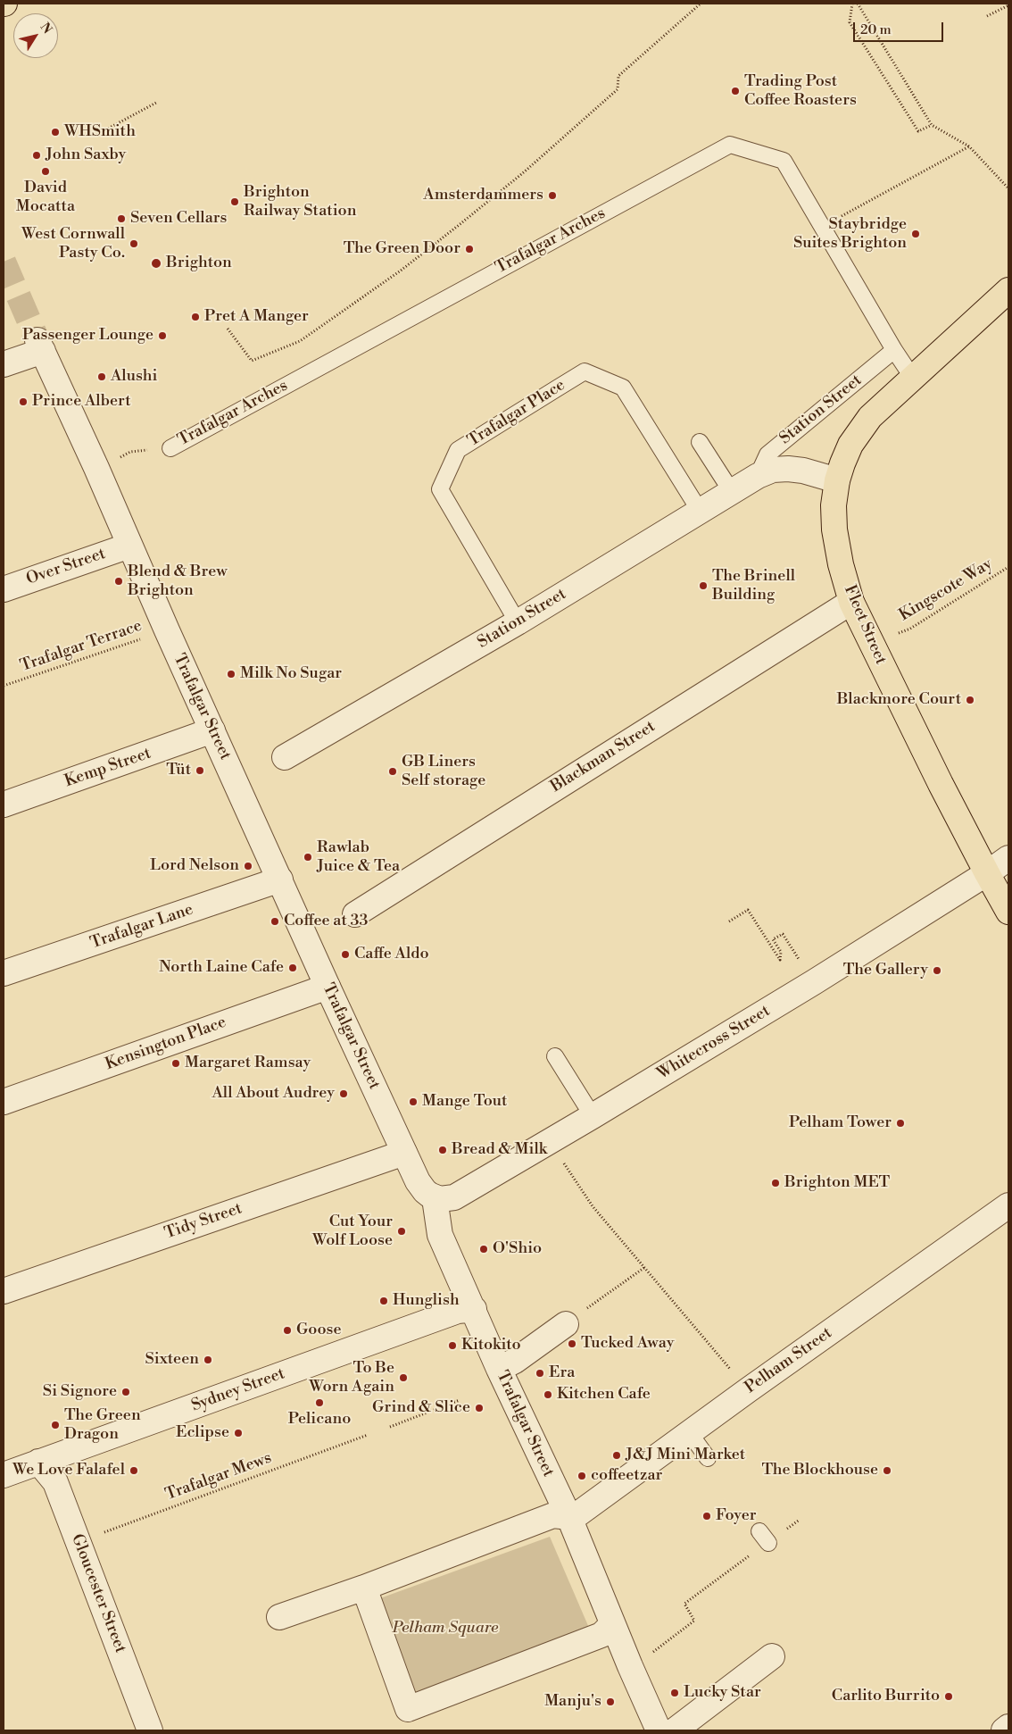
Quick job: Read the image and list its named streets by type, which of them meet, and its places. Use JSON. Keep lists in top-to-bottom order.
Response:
{
  "streets": {
    "main road": ["Fleet Street"],
    "street": [
      "Station Street",
      "Over Street",
      "Trafalgar Street",
      "Blackman Street",
      "Kemp Street",
      "Trafalgar Lane",
      "Whitecross Street",
      "Kensington Place",
      "Tidy Street",
      "Pelham Street",
      "Sydney Street",
      "Gloucester Street"
    ],
    "lane": ["Trafalgar Arches", "Trafalgar Place"],
    "path": ["Kingscote Way", "Trafalgar Terrace", "Trafalgar Mews"]
  },
  "crossings": [
    ["Trafalgar Arches", "Station Street"],
    ["Trafalgar Arches", "Fleet Street"],
    ["Trafalgar Arches", "Trafalgar Street"],
    ["Station Street", "Trafalgar Place"],
    ["Station Street", "Fleet Street"],
    ["Over Street", "Trafalgar Street"],
    ["Kingscote Way", "Fleet Street"],
    ["Fleet Street", "Blackman Street"],
    ["Fleet Street", "Whitecross Street"],
    ["Trafalgar Terrace", "Trafalgar Street"],
    ["Trafalgar Street", "Kemp Street"],
    ["Trafalgar Street", "Trafalgar Lane"],
    ["Trafalgar Street", "Whitecross Street"],
    ["Trafalgar Street", "Kensington Place"],
    ["Trafalgar Street", "Tidy Street"],
    ["Trafalgar Street", "Pelham Street"],
    ["Trafalgar Street", "Sydney Street"],
    ["Sydney Street", "Gloucester Street"],
    ["Trafalgar Mews", "Gloucester Street"]
  ],
  "parks": ["Pelham Square"],
  "places": [
    "Trading Post Coffee Roasters",
    "WHSmith",
    "John Saxby",
    "David Mocatta",
    "Amsterdammers",
    "Brighton Railway Station",
    "Seven Cellars",
    "Staybridge Suites Brighton",
    "West Cornwall Pasty Co.",
    "The Green Door",
    "Brighton",
    "Pret A Manger",
    "Passenger Lounge",
    "Alushi",
    "Prince Albert",
    "Blend & Brew Brighton",
    "The Brinell Building",
    "Milk No Sugar",
    "Blackmore Court",
    "Tüt",
    "GB Liners Self storage",
    "Rawlab Juice & Tea",
    "Lord Nelson",
    "Coffee at 33",
    "Caffe Aldo",
    "North Laine Cafe",
    "The Gallery",
    "Margaret Ramsay",
    "All About Audrey",
    "Mange Tout",
    "Pelham Tower",
    "Bread & Milk",
    "Brighton MET",
    "Cut Your Wolf Loose",
    "O'Shio",
    "Hunglish",
    "Goose",
    "Tucked Away",
    "Kitokito",
    "Sixteen",
    "Era",
    "To Be Worn Again",
    "Si Signore",
    "Kitchen Cafe",
    "Pelicano",
    "Grind & Slice",
    "The Green Dragon",
    "Eclipse",
    "J&J Mini Market",
    "We Love Falafel",
    "The Blockhouse",
    "coffeetzar",
    "Foyer",
    "Lucky Star",
    "Carlito Burrito",
    "Manju's"
  ],
  "scale_bar": "20 m",
  "north": "top right"
}
